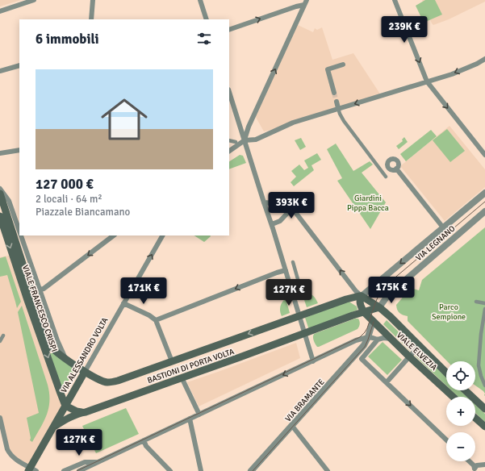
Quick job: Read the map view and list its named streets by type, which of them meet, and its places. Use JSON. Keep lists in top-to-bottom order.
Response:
{
  "streets": {
    "main road": [
      "VIA LEGNANO",
      "VIALE FRANCESCO CRISPI",
      "VIALE ELVEZIA",
      "VIA ALESSANDRO VOLTA",
      "BASTIONI DI PORTA VOLTA"
    ],
    "street": ["VIA BRAMANTE"]
  },
  "crossings": [
    ["VIA LEGNANO", "VIALE ELVEZIA"],
    ["VIA LEGNANO", "BASTIONI DI PORTA VOLTA"],
    ["VIA LEGNANO", "VIA BRAMANTE"],
    ["VIALE FRANCESCO CRISPI", "VIA ALESSANDRO VOLTA"],
    ["VIALE FRANCESCO CRISPI", "BASTIONI DI PORTA VOLTA"],
    ["VIALE ELVEZIA", "BASTIONI DI PORTA VOLTA"],
    ["VIA ALESSANDRO VOLTA", "BASTIONI DI PORTA VOLTA"]
  ],
  "parks": ["Giardini Pippa Bacca", "Parco Sempione"],
  "page": {
    "price": [
      "239K €",
      "393K €",
      "175K €",
      "171K €",
      "127K €",
      "127K €"
    ],
    "heading": "6 immobili",
    "list": [
      {
        "name": "127 000 €",
        "note": "2 locali · 64 m² · Piazzale Biancamano"
      }
    ],
    "map_buttons": ["+", "−"]
  }
}
